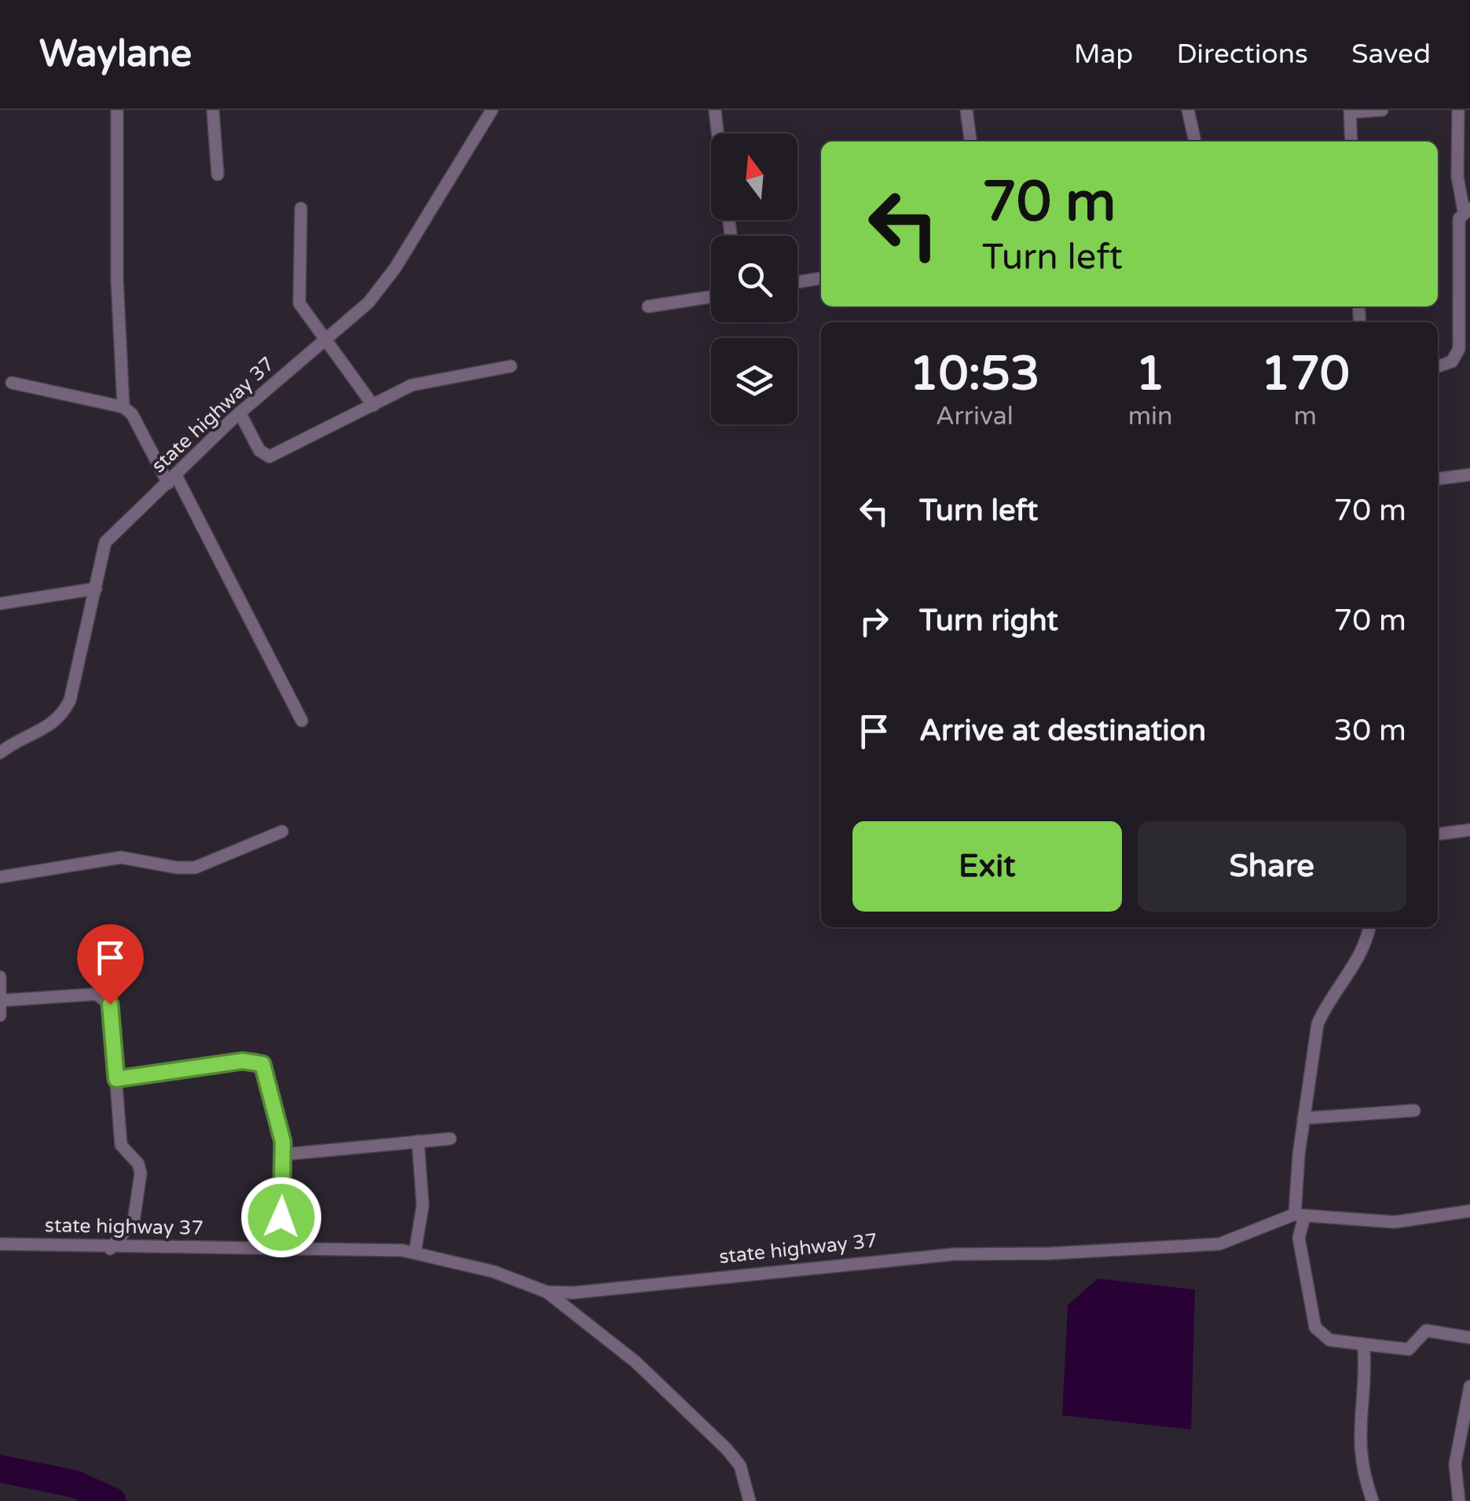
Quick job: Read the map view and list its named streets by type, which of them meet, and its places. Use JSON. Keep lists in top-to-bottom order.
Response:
{
  "streets": {
    "street": ["state highway 37"]
  },
  "north": "top",
  "page": {
    "header": "Waylane",
    "nav": ["Map", "Directions", "Saved"],
    "turn": ["70 m", "Turn left"],
    "eta": [
      "10:53",
      "Arrival",
      "1",
      "min",
      "170",
      "m"
    ],
    "list": [
      {
        "name": "Turn left",
        "value": "70 m"
      },
      {
        "name": "Turn right",
        "value": "70 m"
      },
      {
        "name": "Arrive at destination",
        "value": "30 m"
      }
    ],
    "buttons": ["Exit", "Share"]
  }
}
